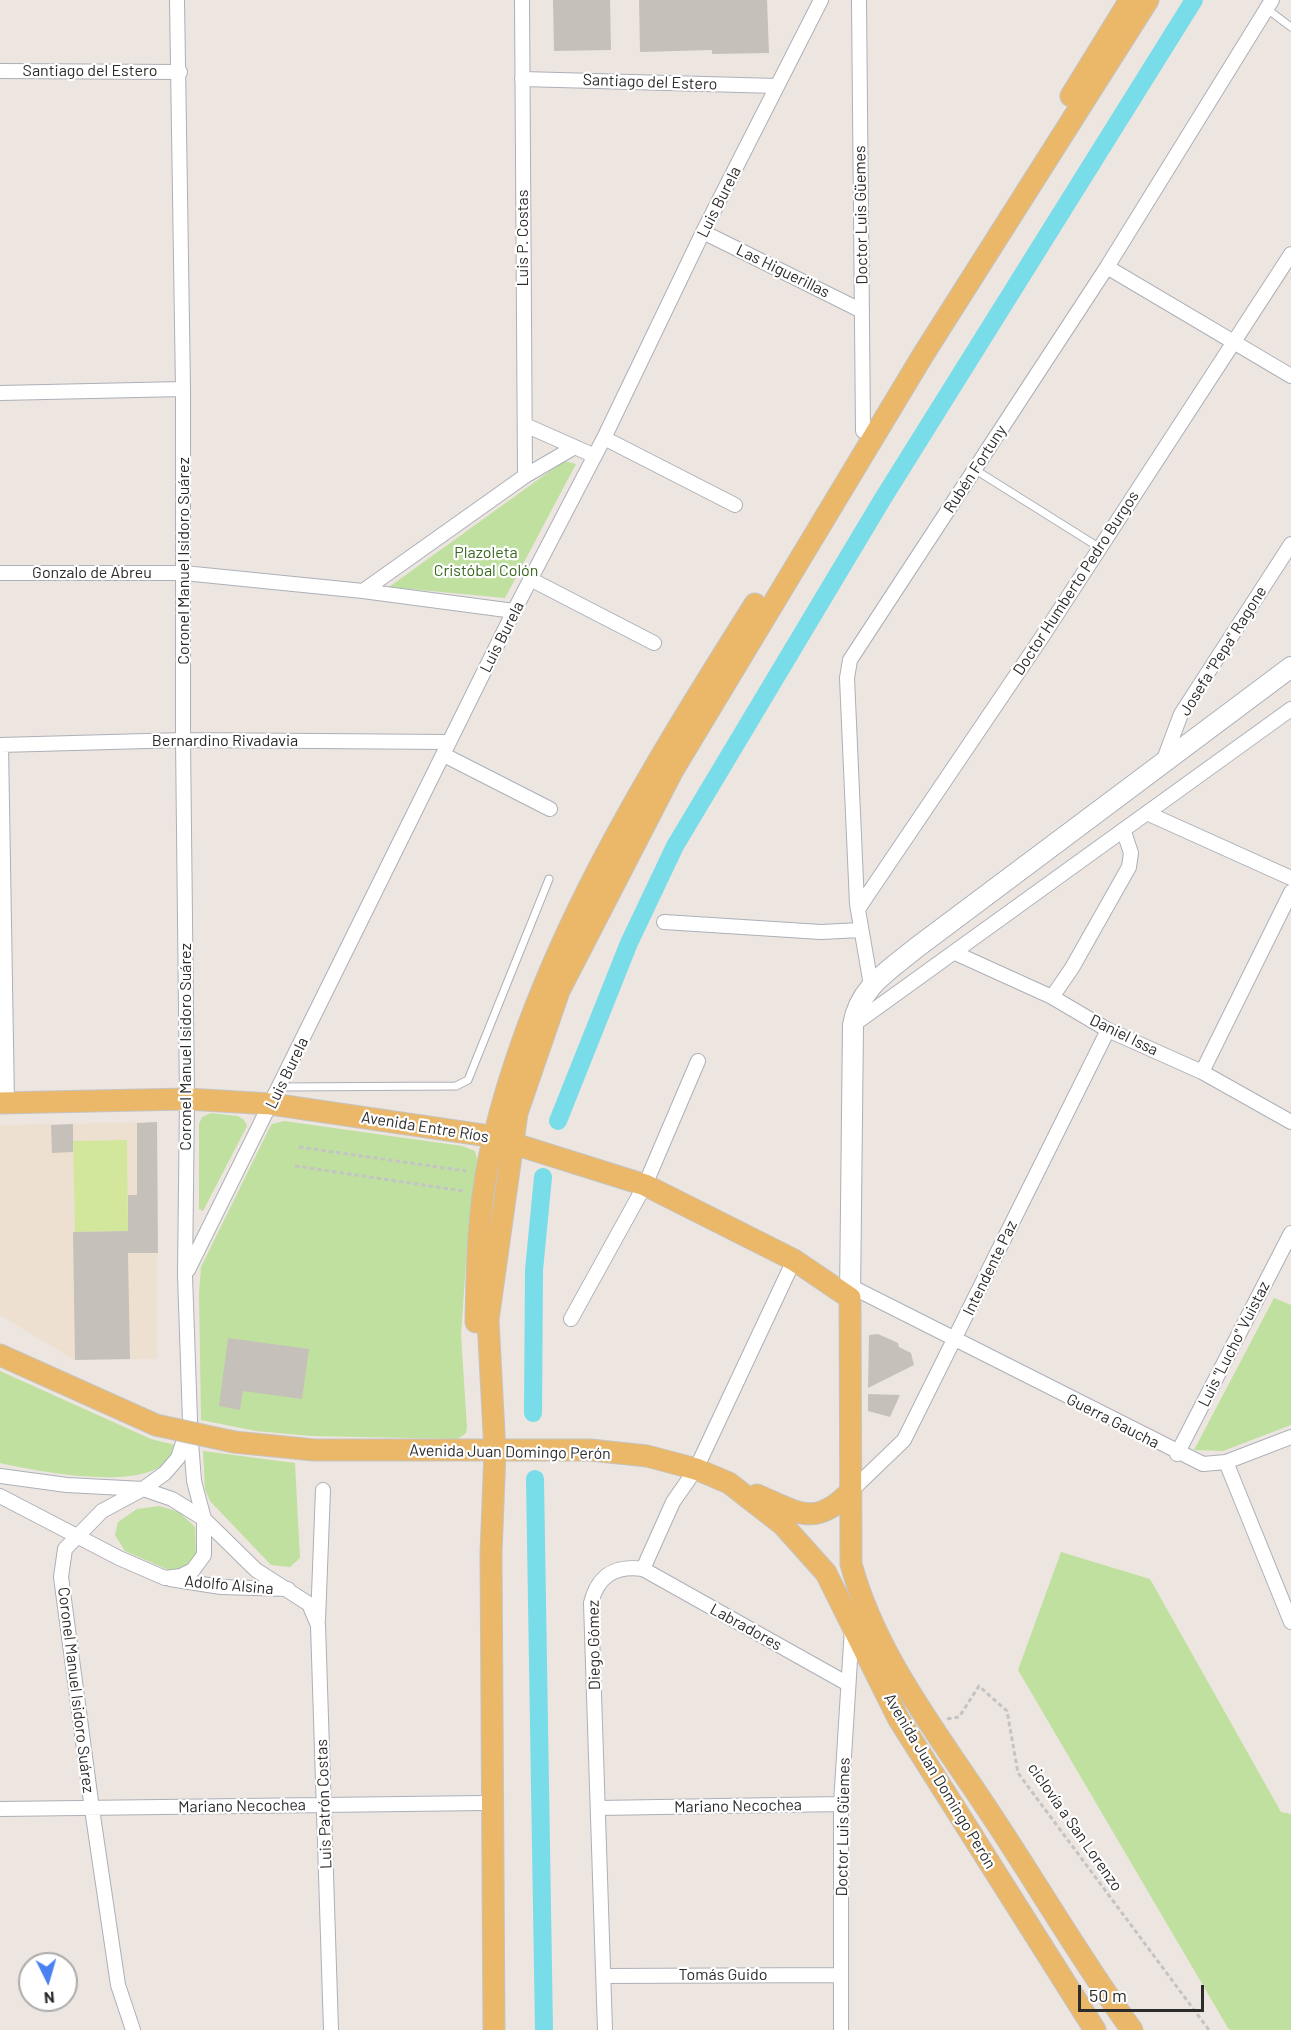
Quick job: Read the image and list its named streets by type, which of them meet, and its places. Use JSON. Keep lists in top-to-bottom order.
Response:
{
  "streets": {
    "main road": ["Avenida Entre Ríos", "Avenida Juan Domingo Perón"],
    "street": [
      "Santiago del Estero",
      "Luis Burela",
      "Doctor Luis Güemes",
      "Luis P. Costas",
      "Las Higuerillas",
      "Rubén Fortuny",
      "Coronel Manuel Isidoro Suárez",
      "Gonzalo de Abreu",
      "Doctor Humberto Pedro Burgos",
      "Josefa \"Pepa\" Ragone",
      "Bernardino Rivadavia",
      "Daniel Issa",
      "Intendente Paz",
      "Luis \"Lucho\" Vuistaz",
      "Guerra Gaucha",
      "Adolfo Alsina",
      "Labradores",
      "Diego Gómez",
      "Luis Patrón Costas",
      "Mariano Necochea",
      "Tomás Guido"
    ],
    "path": ["ciclovía a San Lorenzo"]
  },
  "crossings": [
    ["Santiago del Estero", "Luis Burela"],
    ["Santiago del Estero", "Luis P. Costas"],
    ["Santiago del Estero", "Coronel Manuel Isidoro Suárez"],
    ["Luis Burela", "Las Higuerillas"],
    ["Luis Burela", "Coronel Manuel Isidoro Suárez"],
    ["Luis Burela", "Gonzalo de Abreu"],
    ["Luis Burela", "Bernardino Rivadavia"],
    ["Luis Burela", "Avenida Entre Ríos"],
    ["Doctor Luis Güemes", "Las Higuerillas"],
    ["Doctor Luis Güemes", "Avenida Juan Domingo Perón"],
    ["Doctor Luis Güemes", "Labradores"],
    ["Doctor Luis Güemes", "Mariano Necochea"],
    ["Doctor Luis Güemes", "Tomás Guido"],
    ["Rubén Fortuny", "Doctor Humberto Pedro Burgos"],
    ["Coronel Manuel Isidoro Suárez", "Gonzalo de Abreu"],
    ["Coronel Manuel Isidoro Suárez", "Bernardino Rivadavia"],
    ["Coronel Manuel Isidoro Suárez", "Avenida Entre Ríos"],
    ["Coronel Manuel Isidoro Suárez", "Adolfo Alsina"],
    ["Coronel Manuel Isidoro Suárez", "Mariano Necochea"],
    ["Daniel Issa", "Intendente Paz"],
    ["Avenida Entre Ríos", "Guerra Gaucha"],
    ["Avenida Entre Ríos", "Avenida Juan Domingo Perón"],
    ["Intendente Paz", "Guerra Gaucha"],
    ["Intendente Paz", "Avenida Juan Domingo Perón"],
    ["Luis \"Lucho\" Vuistaz", "Guerra Gaucha"],
    ["Guerra Gaucha", "Avenida Juan Domingo Perón"],
    ["Avenida Juan Domingo Perón", "ciclovía a San Lorenzo"],
    ["Adolfo Alsina", "Luis Patrón Costas"],
    ["Labradores", "Diego Gómez"],
    ["Diego Gómez", "Mariano Necochea"],
    ["Diego Gómez", "Tomás Guido"],
    ["Luis Patrón Costas", "Mariano Necochea"]
  ],
  "parks": ["Plazoleta Cristóbal Colón"],
  "scale_bar": "50 m",
  "north": "bottom"
}
